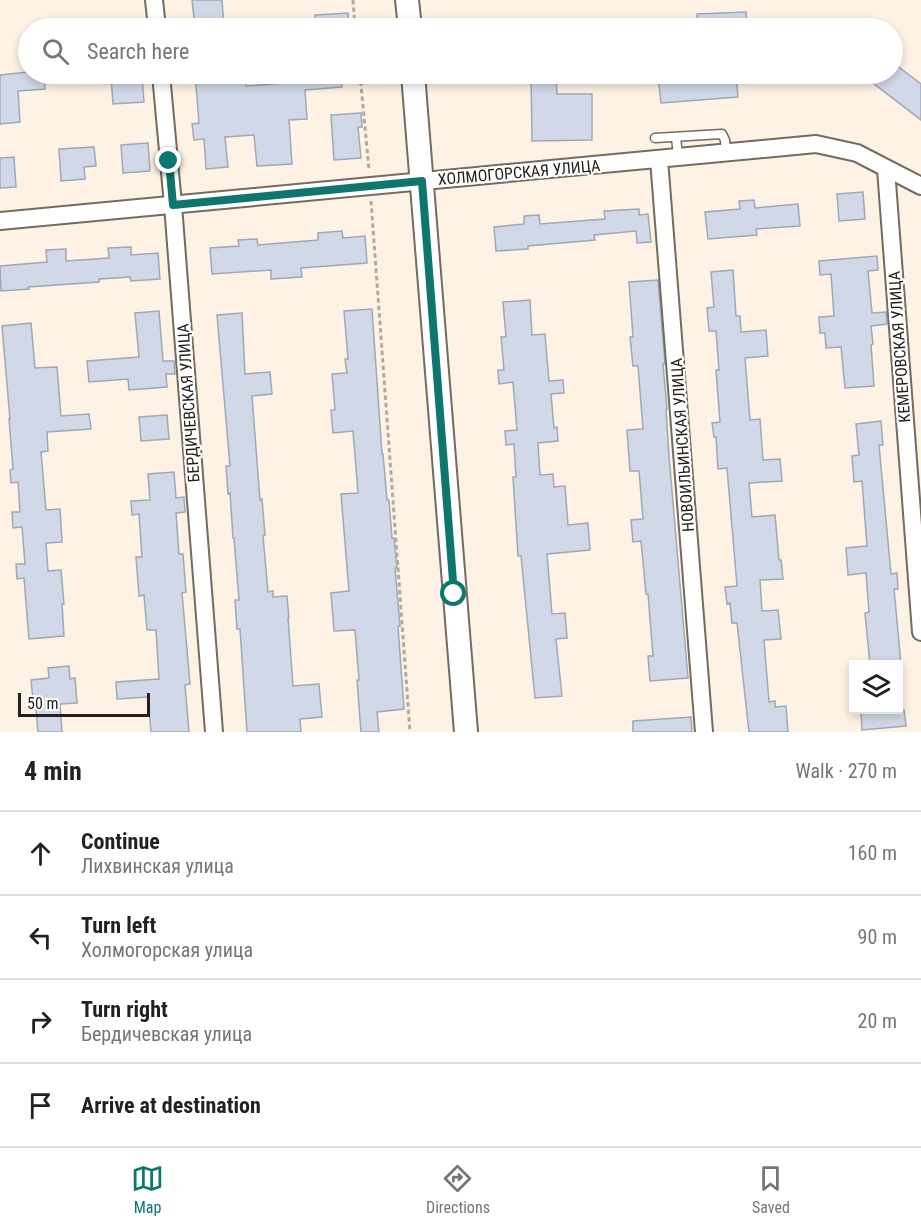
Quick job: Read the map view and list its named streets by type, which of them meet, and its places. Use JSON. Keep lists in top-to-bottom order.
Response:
{
  "streets": {
    "street": [
      "ХОЛМОГОРСКАЯ УЛИЦА",
      "КЕМЕРОВСКАЯ УЛИЦА",
      "БЕРДИЧЕВСКАЯ УЛИЦА",
      "НОВОИЛЬИНСКАЯ УЛИЦА"
    ]
  },
  "crossings": [
    ["ХОЛМОГОРСКАЯ УЛИЦА", "КЕМЕРОВСКАЯ УЛИЦА"],
    ["ХОЛМОГОРСКАЯ УЛИЦА", "БЕРДИЧЕВСКАЯ УЛИЦА"],
    ["ХОЛМОГОРСКАЯ УЛИЦА", "НОВОИЛЬИНСКАЯ УЛИЦА"]
  ],
  "scale_bar": "50 m",
  "page": {
    "search": "Search here",
    "scale": "50 m",
    "heading": ["4 min", "Walk · 270 m"],
    "list": [
      ["Continue", "Лихвинская улица", "160 m"],
      ["Turn left", "Холмогорская улица", "90 m"],
      ["Turn right", "Бердичевская улица", "20 m"],
      "Arrive at destination"
    ],
    "nav": ["Map", "Directions", "Saved"]
  }
}
